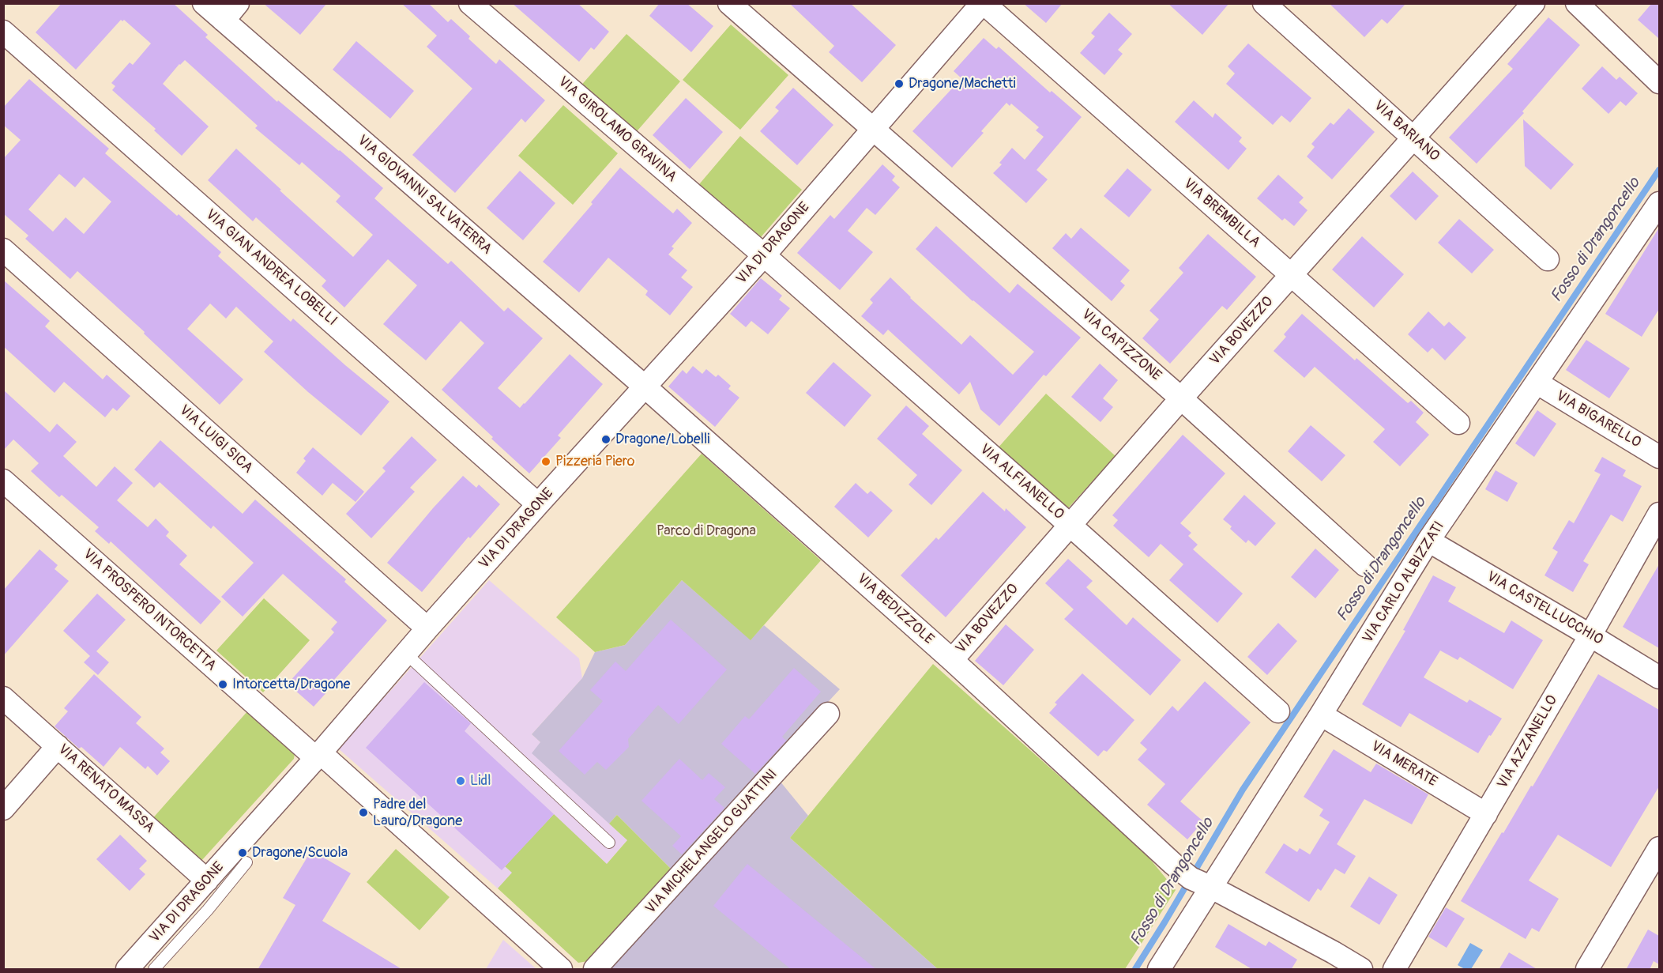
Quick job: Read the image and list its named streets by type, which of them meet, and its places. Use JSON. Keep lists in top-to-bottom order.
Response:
{
  "streets": {
    "street": [
      "VIA GIROLAMO GRAVINA",
      "VIA BARIANO",
      "VIA GIOVANNI SALVATERRA",
      "VIA BREMBILLA",
      "VIA DI DRAGONE",
      "VIA GIAN ANDREA LOBELLI",
      "VIA BOVEZZO",
      "VIA CAPIZZONE",
      "VIA BIGARELLO",
      "VIA LUIGI SICA",
      "VIA ALFIANELLO",
      "VIA CARLO ALBIZZATI",
      "VIA CASTELLUCCHIO",
      "VIA BEDIZZOLE",
      "VIA PROSPERO INTORCETTA",
      "VIA AZZANELLO",
      "VIA MERATE",
      "VIA RENATO MASSA",
      "VIA MICHELANGELO GUATTINI"
    ]
  },
  "crossings": [
    ["VIA GIROLAMO GRAVINA", "VIA DI DRAGONE"],
    ["VIA GIROLAMO GRAVINA", "VIA ALFIANELLO"],
    ["VIA BARIANO", "VIA BOVEZZO"],
    ["VIA GIOVANNI SALVATERRA", "VIA DI DRAGONE"],
    ["VIA GIOVANNI SALVATERRA", "VIA BEDIZZOLE"],
    ["VIA BREMBILLA", "VIA DI DRAGONE"],
    ["VIA BREMBILLA", "VIA BOVEZZO"],
    ["VIA DI DRAGONE", "VIA GIAN ANDREA LOBELLI"],
    ["VIA DI DRAGONE", "VIA CAPIZZONE"],
    ["VIA DI DRAGONE", "VIA LUIGI SICA"],
    ["VIA DI DRAGONE", "VIA ALFIANELLO"],
    ["VIA DI DRAGONE", "VIA BEDIZZOLE"],
    ["VIA DI DRAGONE", "VIA PROSPERO INTORCETTA"],
    ["VIA DI DRAGONE", "VIA RENATO MASSA"],
    ["VIA BOVEZZO", "VIA CAPIZZONE"],
    ["VIA BOVEZZO", "VIA ALFIANELLO"],
    ["VIA BOVEZZO", "VIA BEDIZZOLE"],
    ["VIA BIGARELLO", "VIA CARLO ALBIZZATI"],
    ["VIA CARLO ALBIZZATI", "VIA CASTELLUCCHIO"],
    ["VIA CARLO ALBIZZATI", "VIA BEDIZZOLE"],
    ["VIA CARLO ALBIZZATI", "VIA MERATE"],
    ["VIA CASTELLUCCHIO", "VIA AZZANELLO"],
    ["VIA AZZANELLO", "VIA MERATE"]
  ],
  "water": ["Fosso di Drangoncello"],
  "parks": ["Parco di Dragona"],
  "places": [
    "Dragone/Machetti",
    "Dragone/Lobelli",
    "Pizzeria Piero",
    "Intorcetta/Dragone",
    "Lidl",
    "Padre del Lauro/Dragone",
    "Dragone/Scuola"
  ]
}
